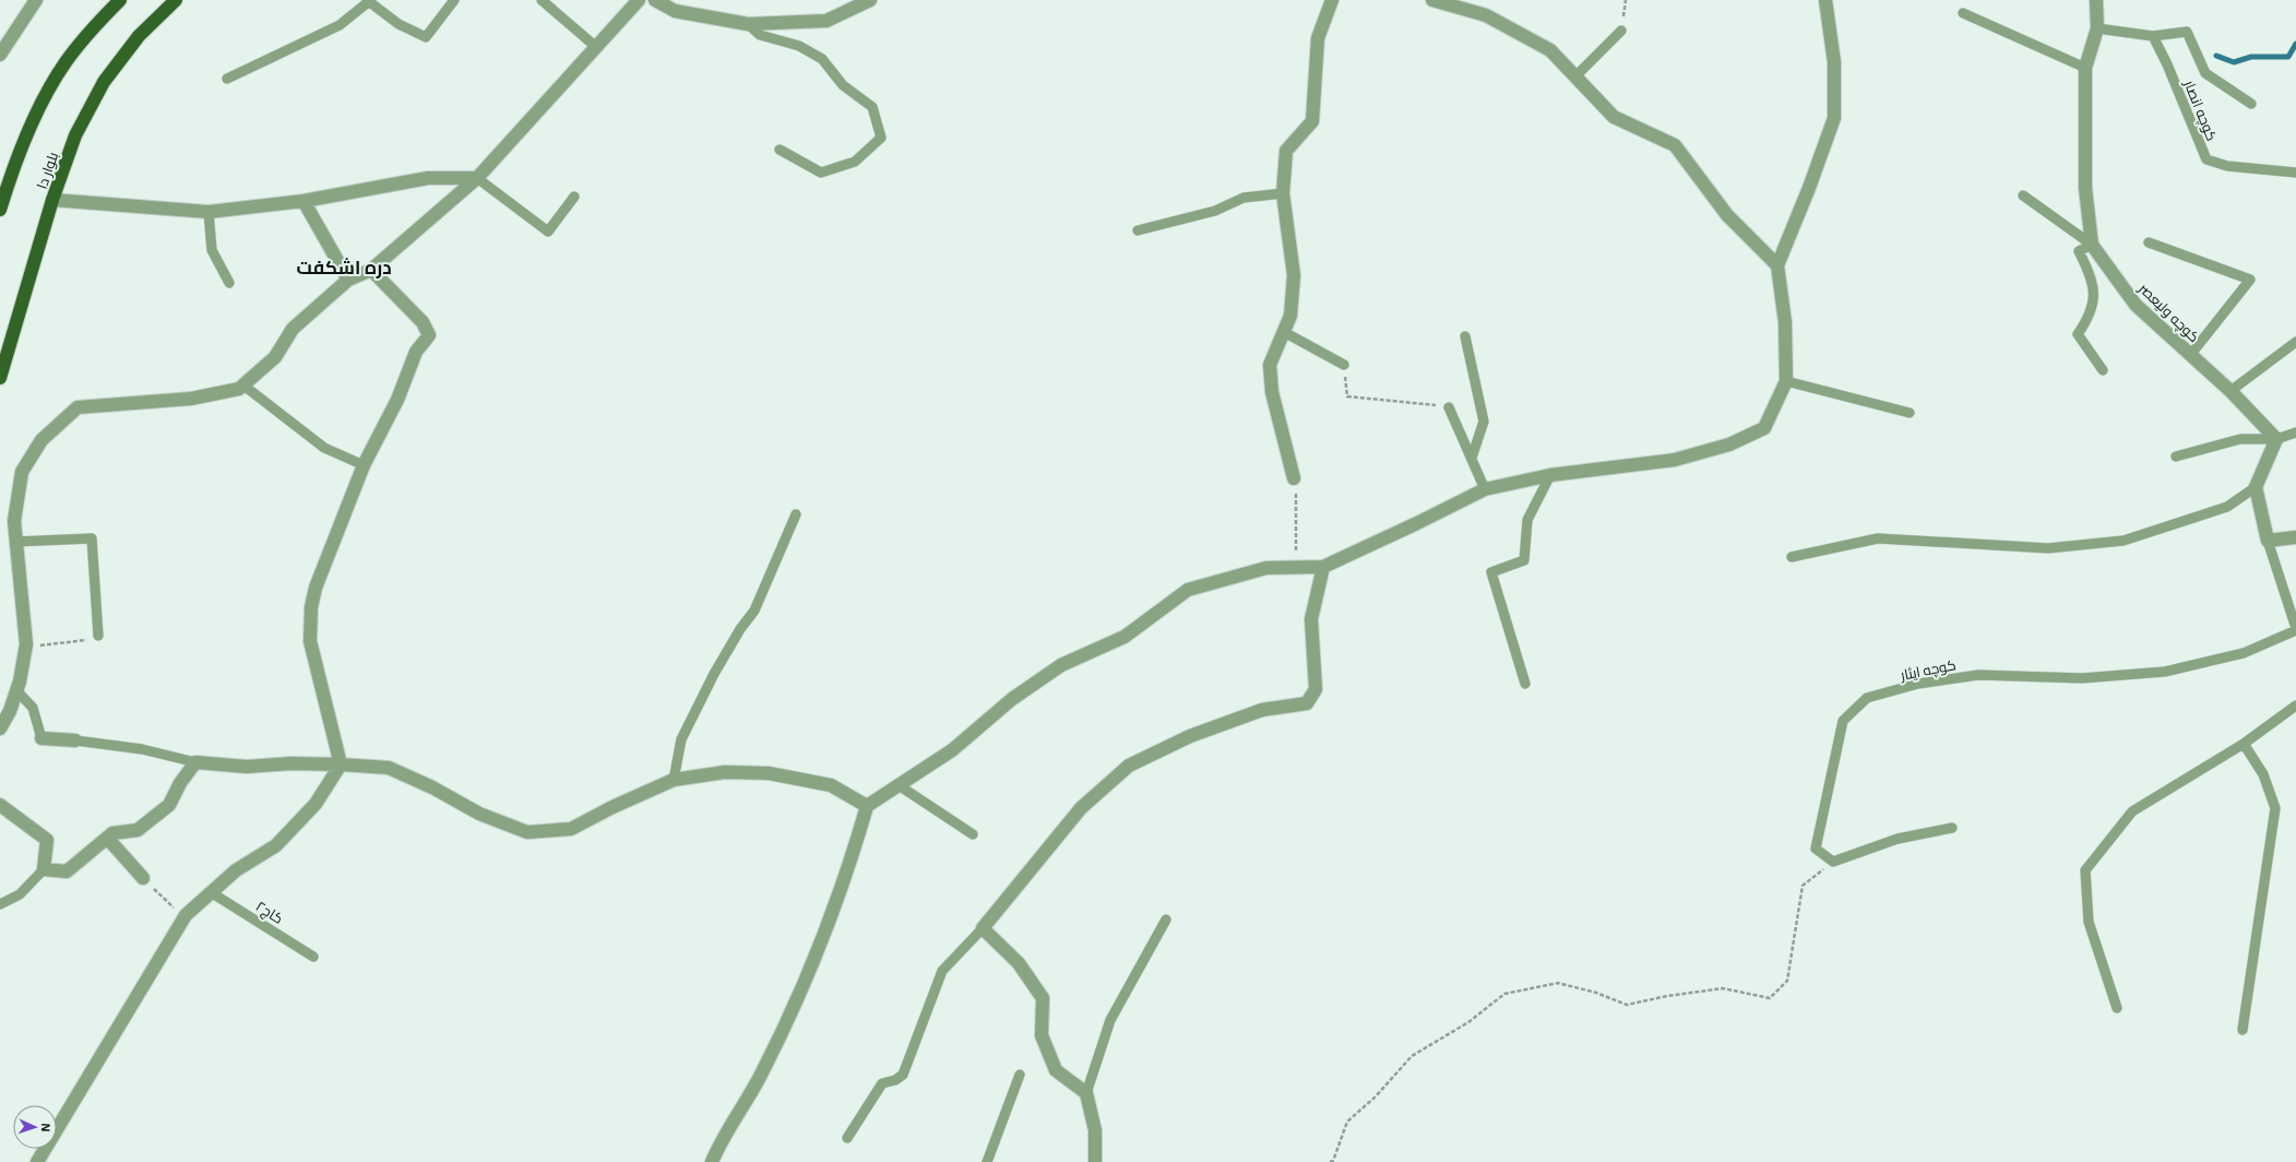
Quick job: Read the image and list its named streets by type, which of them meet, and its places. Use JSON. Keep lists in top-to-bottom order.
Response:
{
  "streets": {
    "main road": ["بلوار دا"],
    "street": ["کوچه ولیعصر"],
    "lane": ["کوچه انصار", "کوچه ایثار", "کاج۲"]
  },
  "crossings": [
    ["کوچه انصار", "کوچه ولیعصر"]
  ],
  "districts": ["دره اشکفت"],
  "north": "right"
}
